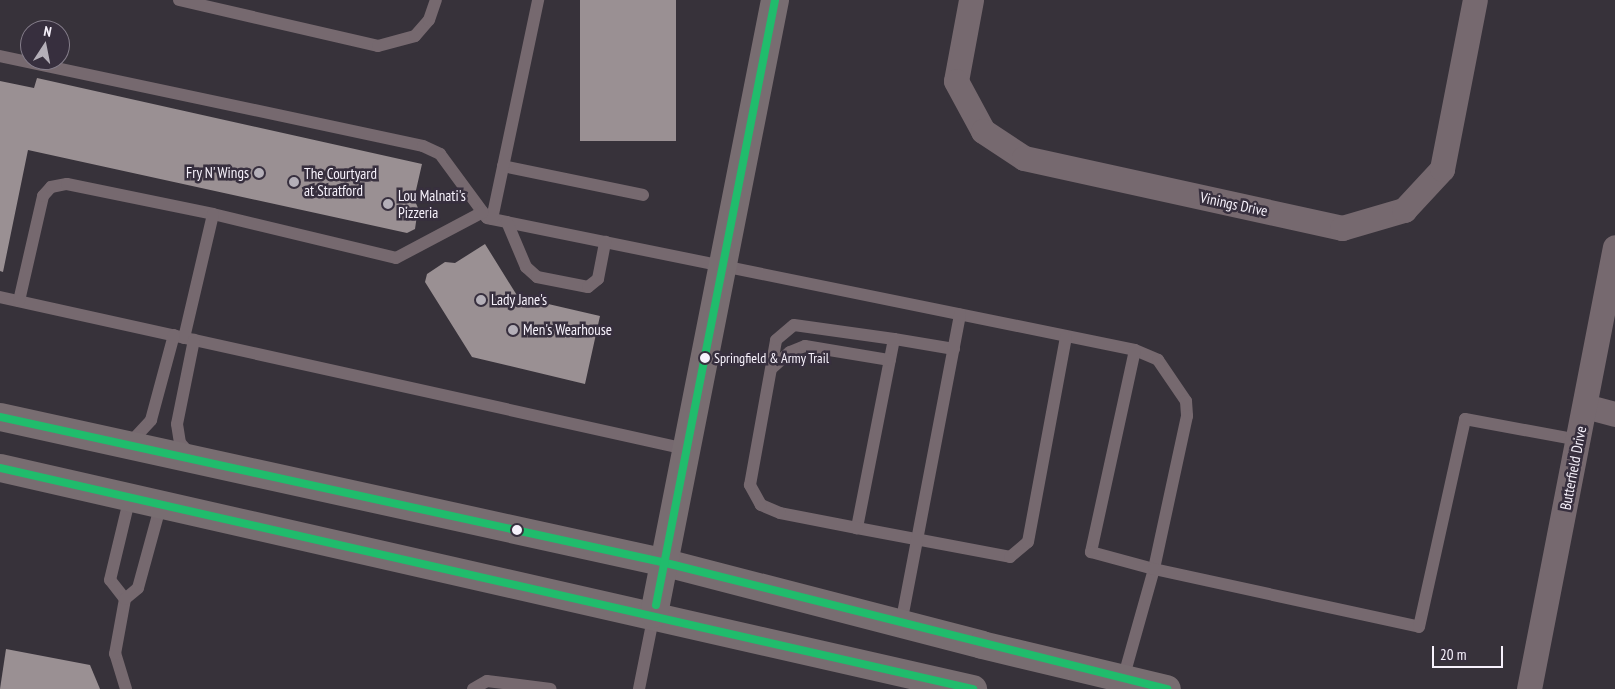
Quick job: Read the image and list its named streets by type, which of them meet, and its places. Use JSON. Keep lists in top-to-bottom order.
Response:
{
  "streets": {
    "street": ["Vinings Drive", "Butterfield Drive"]
  },
  "places": [
    "Fry N' Wings",
    "The Courtyard at Stratford",
    "Lou Malnati's Pizzeria",
    "Lady Jane's",
    "Men's Wearhouse",
    "Springfield & Army Trail"
  ],
  "scale_bar": "20 m",
  "north": "top"
}
